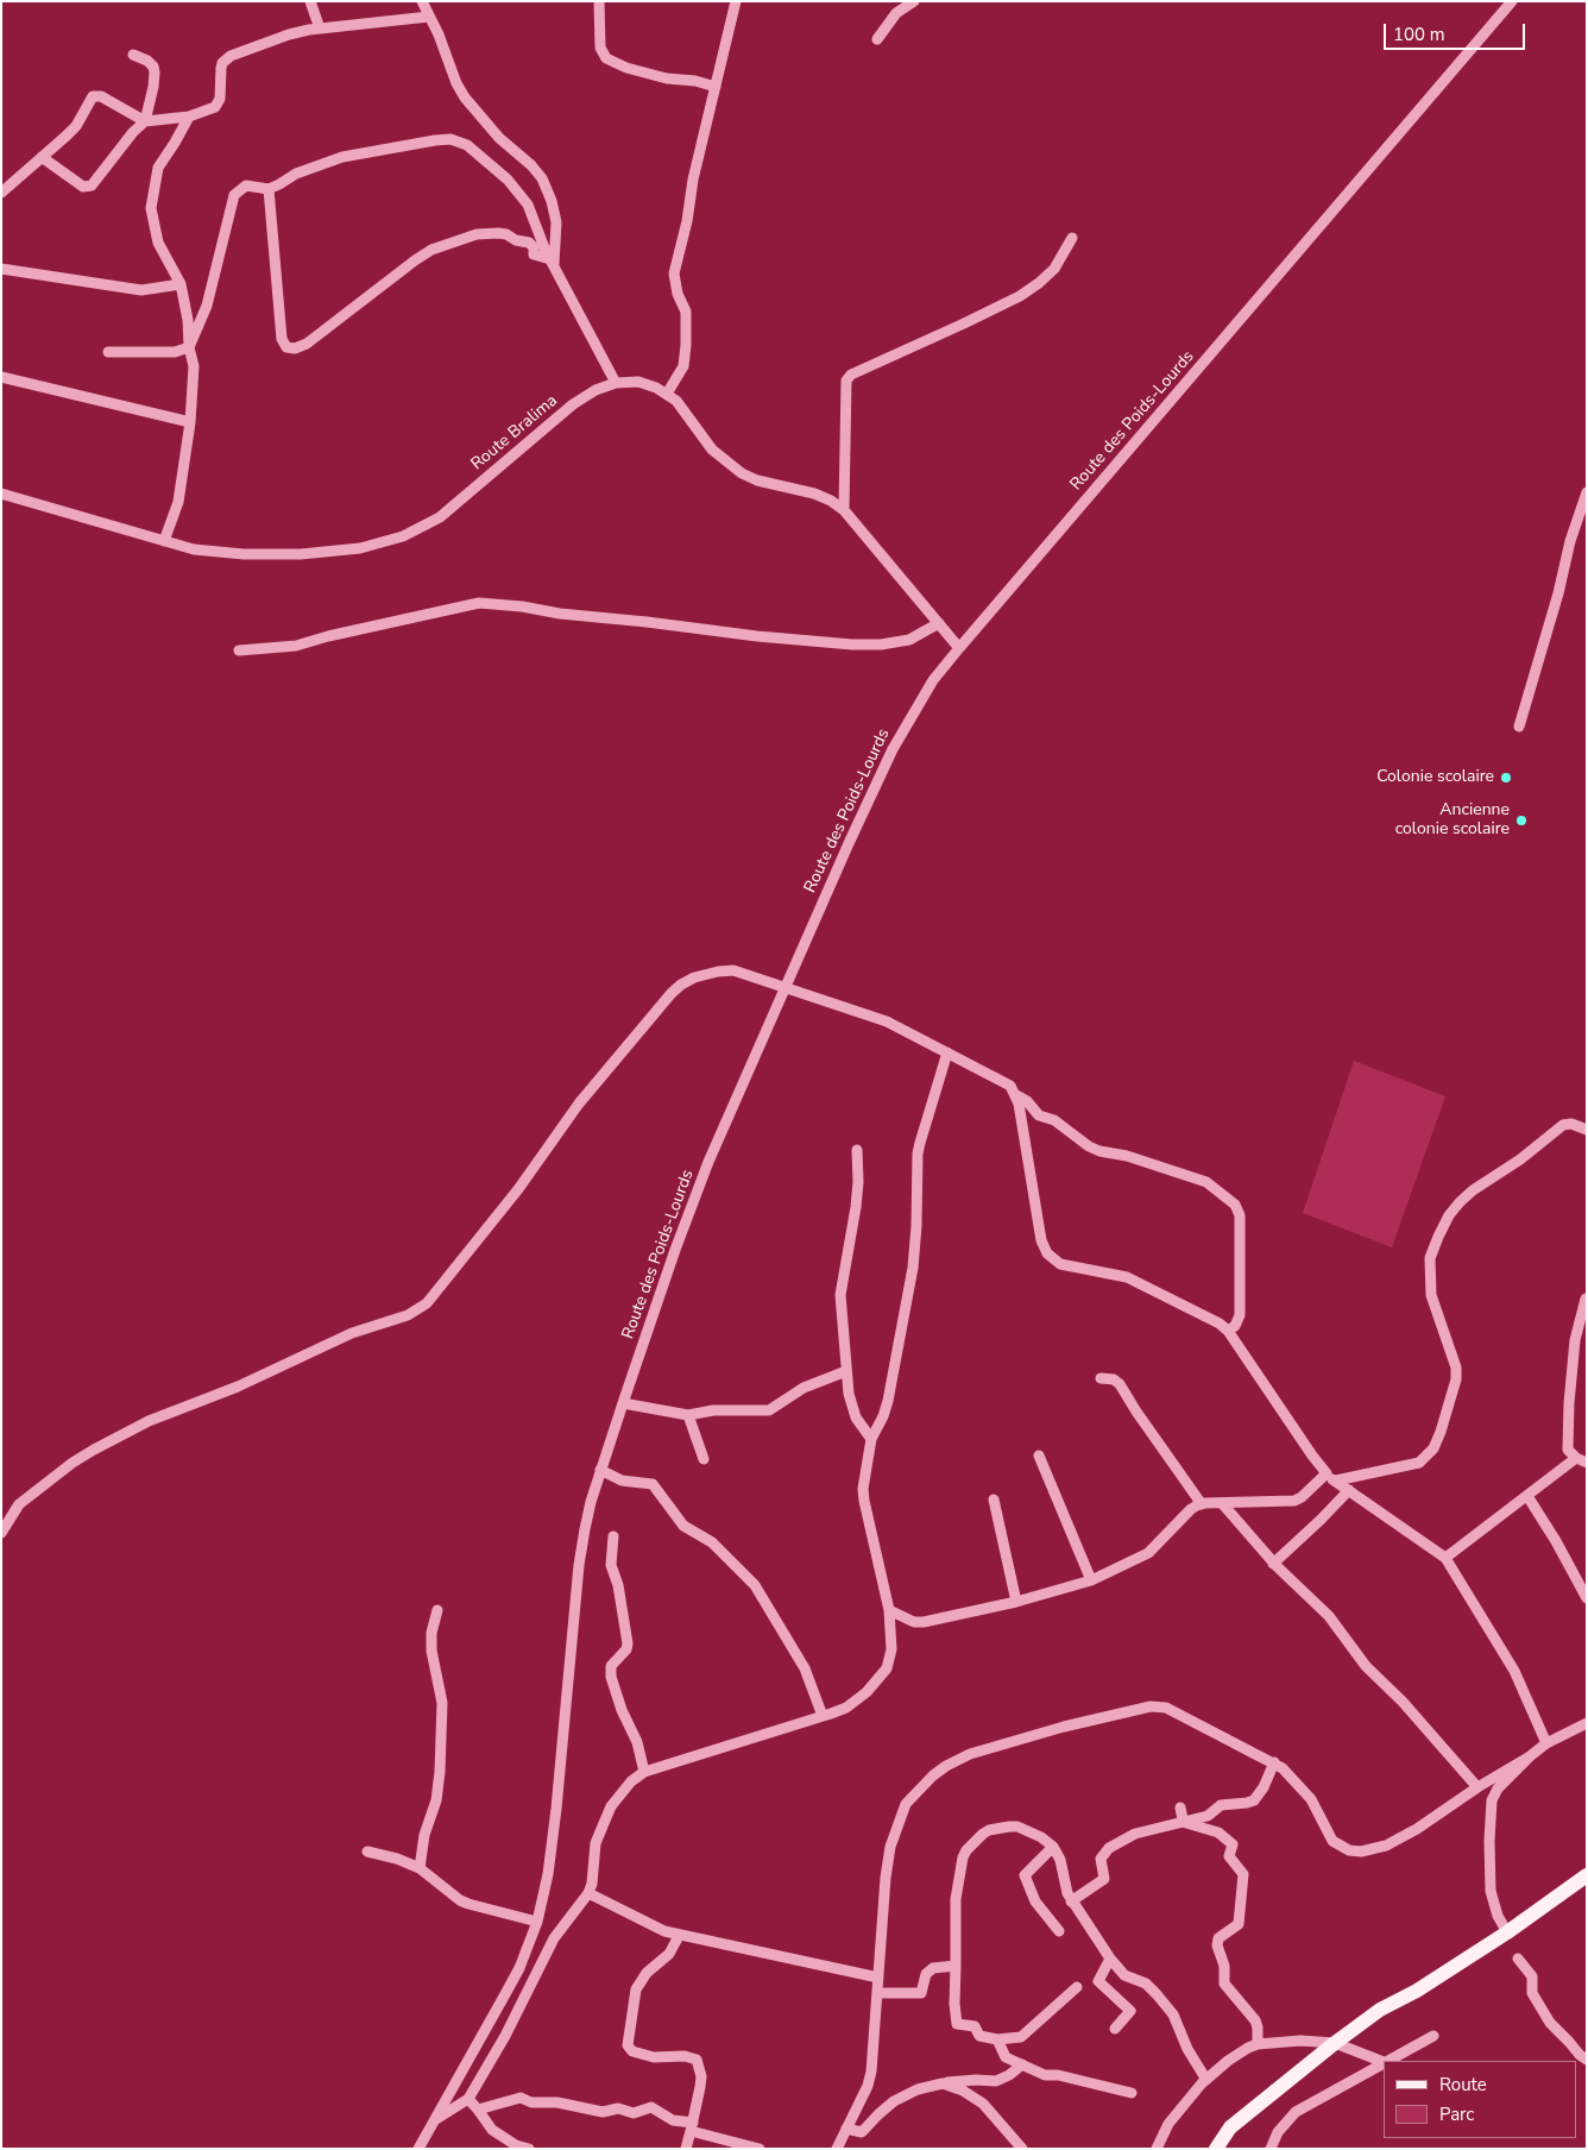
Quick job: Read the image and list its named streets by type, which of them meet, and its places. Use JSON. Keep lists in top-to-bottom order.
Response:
{
  "streets": {
    "street": ["Route des Poids-Lourds", "Route Bralima"]
  },
  "crossings": [
    ["Route des Poids-Lourds", "Route Bralima"]
  ],
  "places": ["Colonie scolaire", "Ancienne colonie scolaire"],
  "legend": ["Route", "Parc"],
  "scale_bar": "100 m"
}
